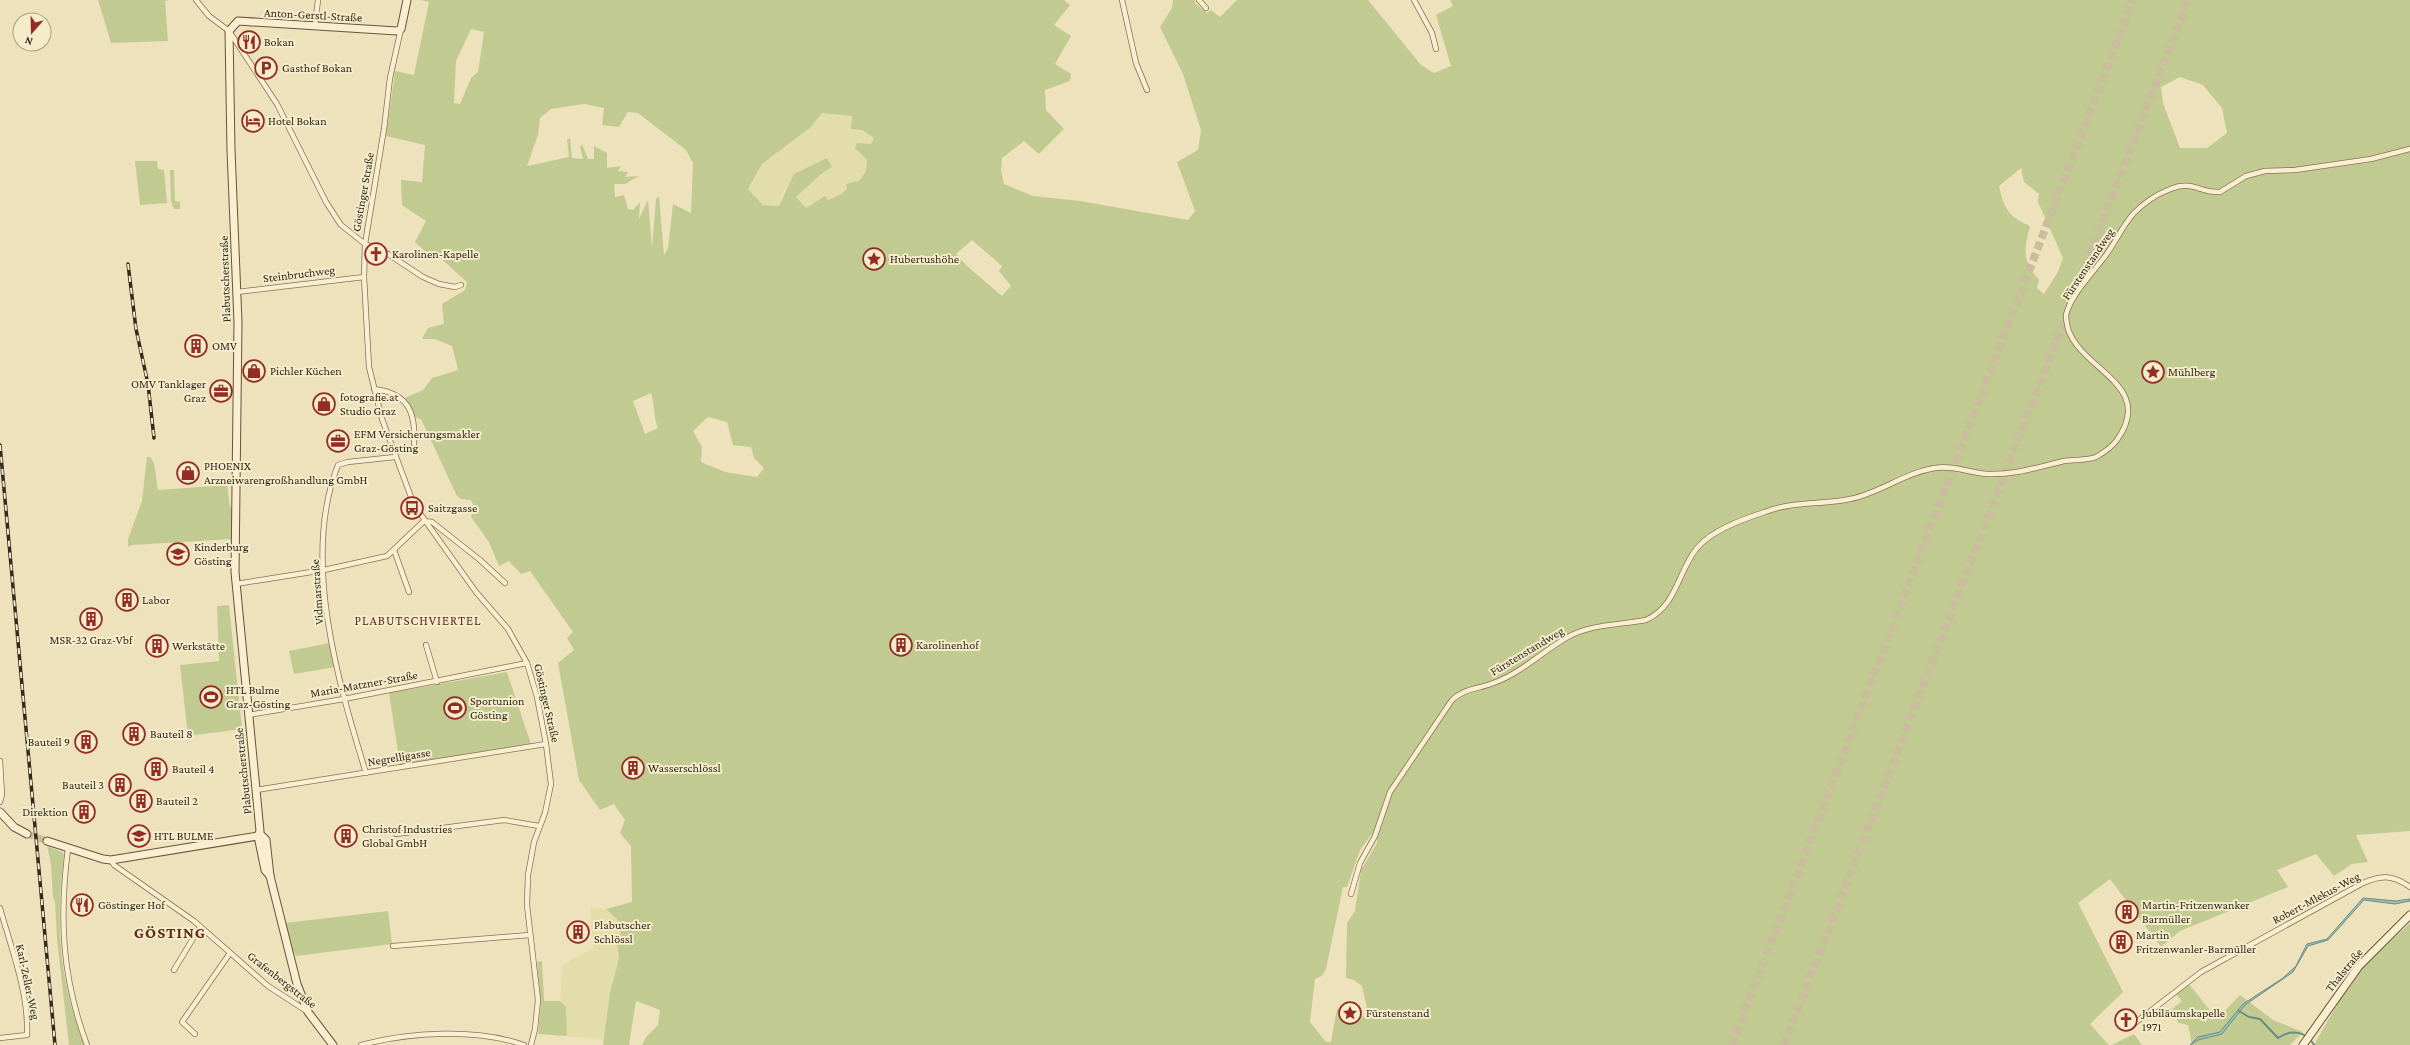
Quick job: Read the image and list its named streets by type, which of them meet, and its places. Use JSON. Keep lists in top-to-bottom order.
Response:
{
  "streets": {
    "street": [
      "Anton-Gerstl-Straße",
      "Göstinger Straße",
      "Fürstenstandweg",
      "Steinbruchweg",
      "Plabutscherstraße",
      "Vidmarstraße",
      "Maria-Matzner-Straße",
      "Negrelligasse",
      "Robert-Mlekus-Weg",
      "Thalstraße",
      "Grafenbergstraße",
      "Karl-Zeller-Weg"
    ]
  },
  "crossings": [
    ["Anton-Gerstl-Straße", "Göstinger Straße"],
    ["Anton-Gerstl-Straße", "Plabutscherstraße"],
    ["Göstinger Straße", "Steinbruchweg"],
    ["Göstinger Straße", "Vidmarstraße"],
    ["Göstinger Straße", "Maria-Matzner-Straße"],
    ["Göstinger Straße", "Negrelligasse"],
    ["Steinbruchweg", "Plabutscherstraße"],
    ["Plabutscherstraße", "Maria-Matzner-Straße"],
    ["Plabutscherstraße", "Negrelligasse"],
    ["Plabutscherstraße", "Grafenbergstraße"],
    ["Vidmarstraße", "Maria-Matzner-Straße"],
    ["Vidmarstraße", "Negrelligasse"]
  ],
  "districts": ["PLABUTSCHVIERTEL", "GÖSTING"],
  "places": {
    "restaurant": ["Bokan", "Göstinger Hof"],
    "parking": ["Gasthof Bokan"],
    "hotel": ["Hotel Bokan"],
    "church": ["Karolinen-Kapelle", "Jubiläumskapelle 1971"],
    "place": ["Hubertushöhe", "Mühlberg", "Fürstenstand"],
    "building": [
      "OMV",
      "Labor",
      "MSR-32 Graz-Vbf",
      "Karolinenhof",
      "Werkstätte",
      "Bauteil 8",
      "Bauteil 9",
      "Wasserschlössl",
      "Bauteil 4",
      "Bauteil 3",
      "Bauteil 2",
      "Direktion",
      "Christof Industries Global GmbH",
      "Martin-Fritzenwanker Barmüller",
      "Plabutscher Schlössl",
      "Martin Fritzenwanler-Barmüller"
    ],
    "shop": ["Pichler Küchen", "fotografie.at Studio Graz", "PHOENIX Arzneiwarengroßhandlung GmbH"],
    "office": ["OMV Tanklager Graz", "EFM Versicherungsmakler Graz-Gösting"],
    "bus stop": ["Saitzgasse"],
    "school or university": ["Kinderburg Gösting", "HTL BULME"],
    "sports": ["HTL Bulme Graz-Gösting", "Sportunion Gösting"]
  },
  "north": "bottom"
}
